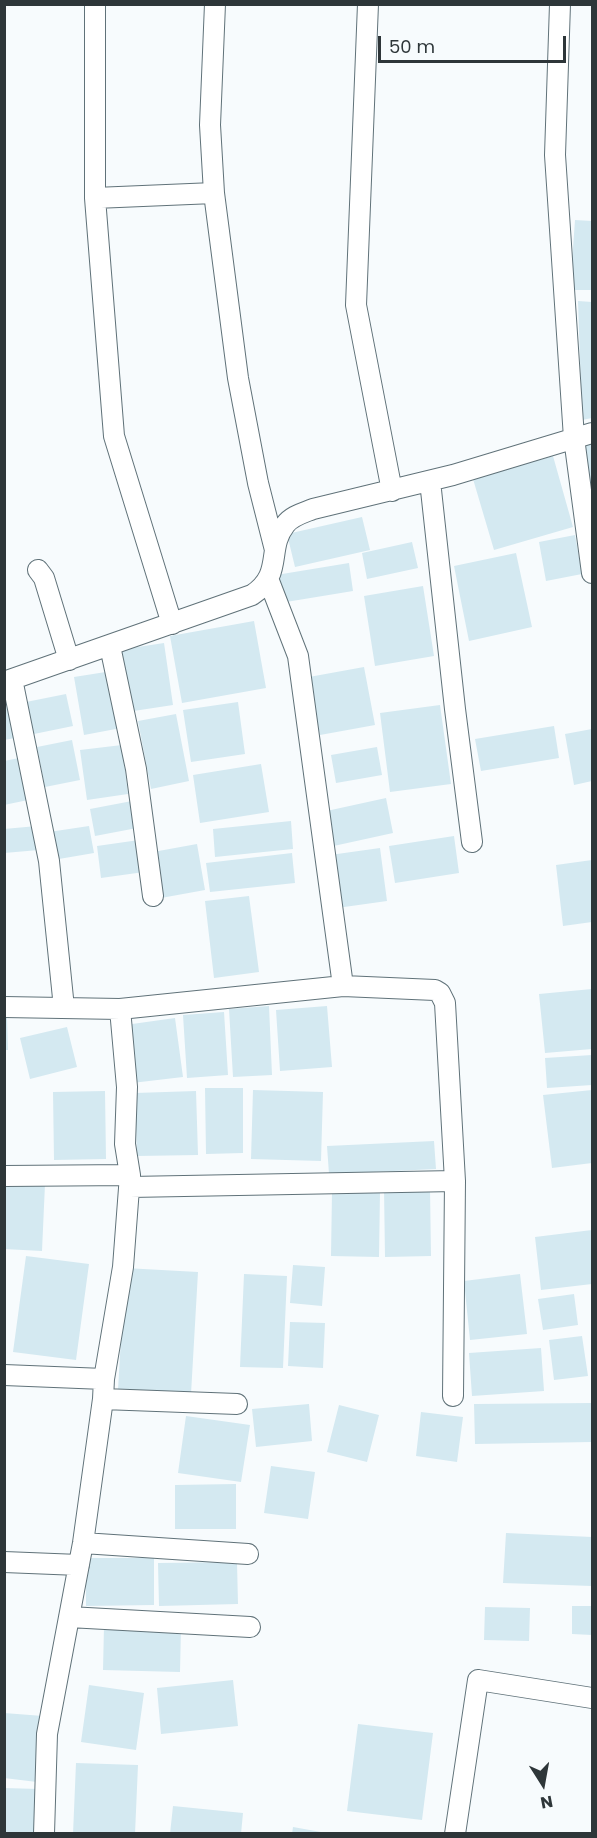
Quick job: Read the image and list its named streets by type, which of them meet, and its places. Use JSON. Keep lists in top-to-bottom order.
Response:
{
  "scale_bar": "50 m",
  "north": "bottom"
}
